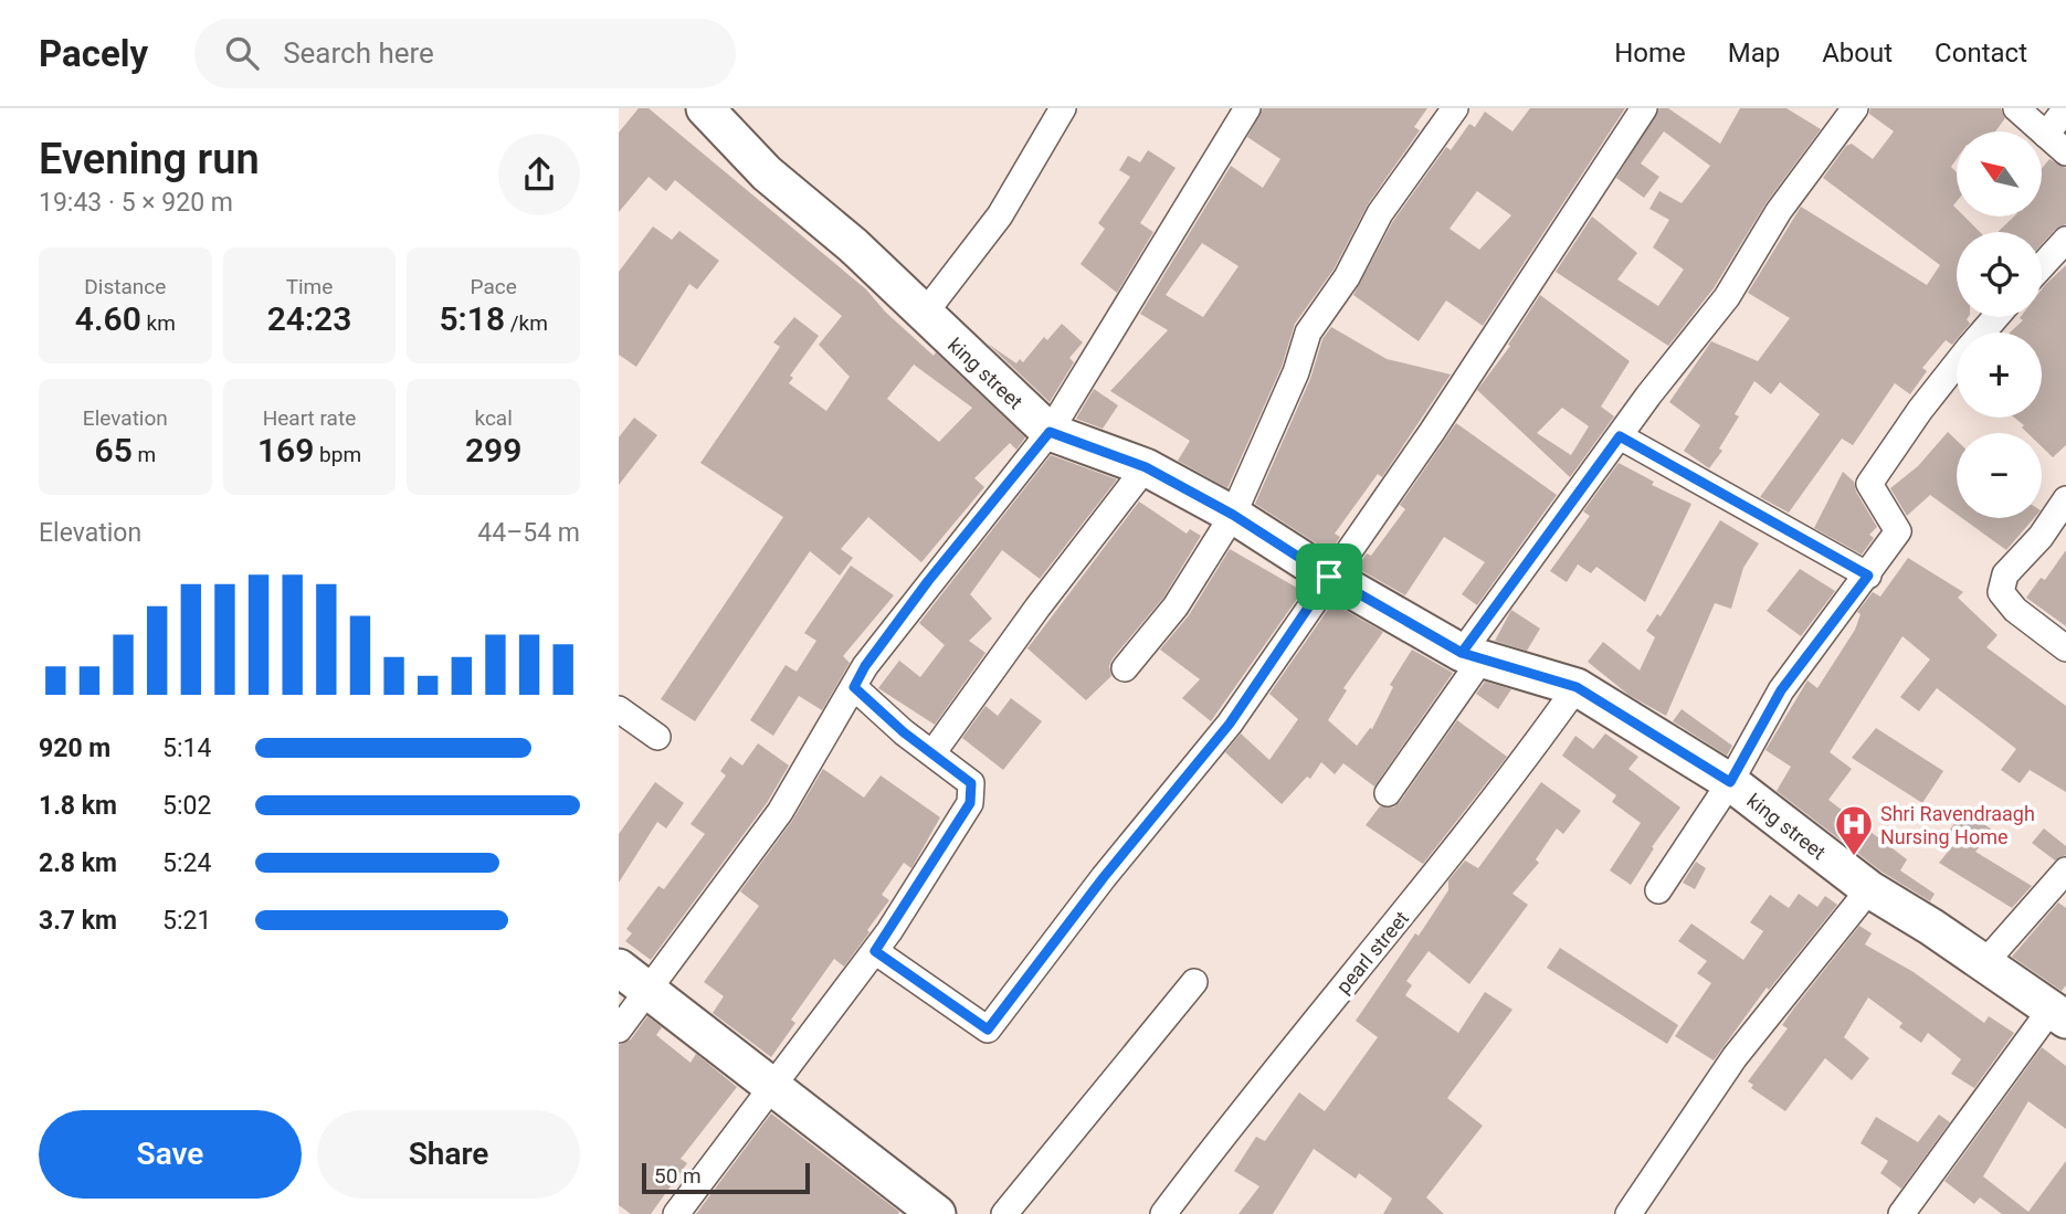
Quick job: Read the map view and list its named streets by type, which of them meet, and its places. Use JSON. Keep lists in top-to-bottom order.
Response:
{
  "streets": {
    "street": ["king street", "pearl street"]
  },
  "crossings": [
    ["king street", "pearl street"]
  ],
  "places": {
    "hospital": ["Shri Ravendraagh Nursing Home"]
  },
  "scale_bar": "50 m",
  "north": "top left",
  "page": {
    "header": "Pacely",
    "search": "Search here",
    "nav": [
      "Home",
      "Map",
      "About",
      "Contact"
    ],
    "heading": ["Evening run", "19:43 · 5 × 920 m"],
    "map_buttons": ["+", "−"],
    "stats": [
      ["Distance", "4.60 km"],
      ["Time", "24:23"],
      ["Pace", "5:18 /km"],
      ["Elevation", "65 m"],
      ["Heart rate", "169 bpm"],
      ["kcal", "299"]
    ],
    "chart": ["Elevation", "44–54 m"],
    "list": [
      {
        "name": "920 m",
        "note": "5:14"
      },
      {
        "name": "1.8 km",
        "note": "5:02"
      },
      {
        "name": "2.8 km",
        "note": "5:24"
      },
      {
        "name": "3.7 km",
        "note": "5:21"
      }
    ],
    "buttons": ["Save", "Share"],
    "scale": "50 m"
  }
}
